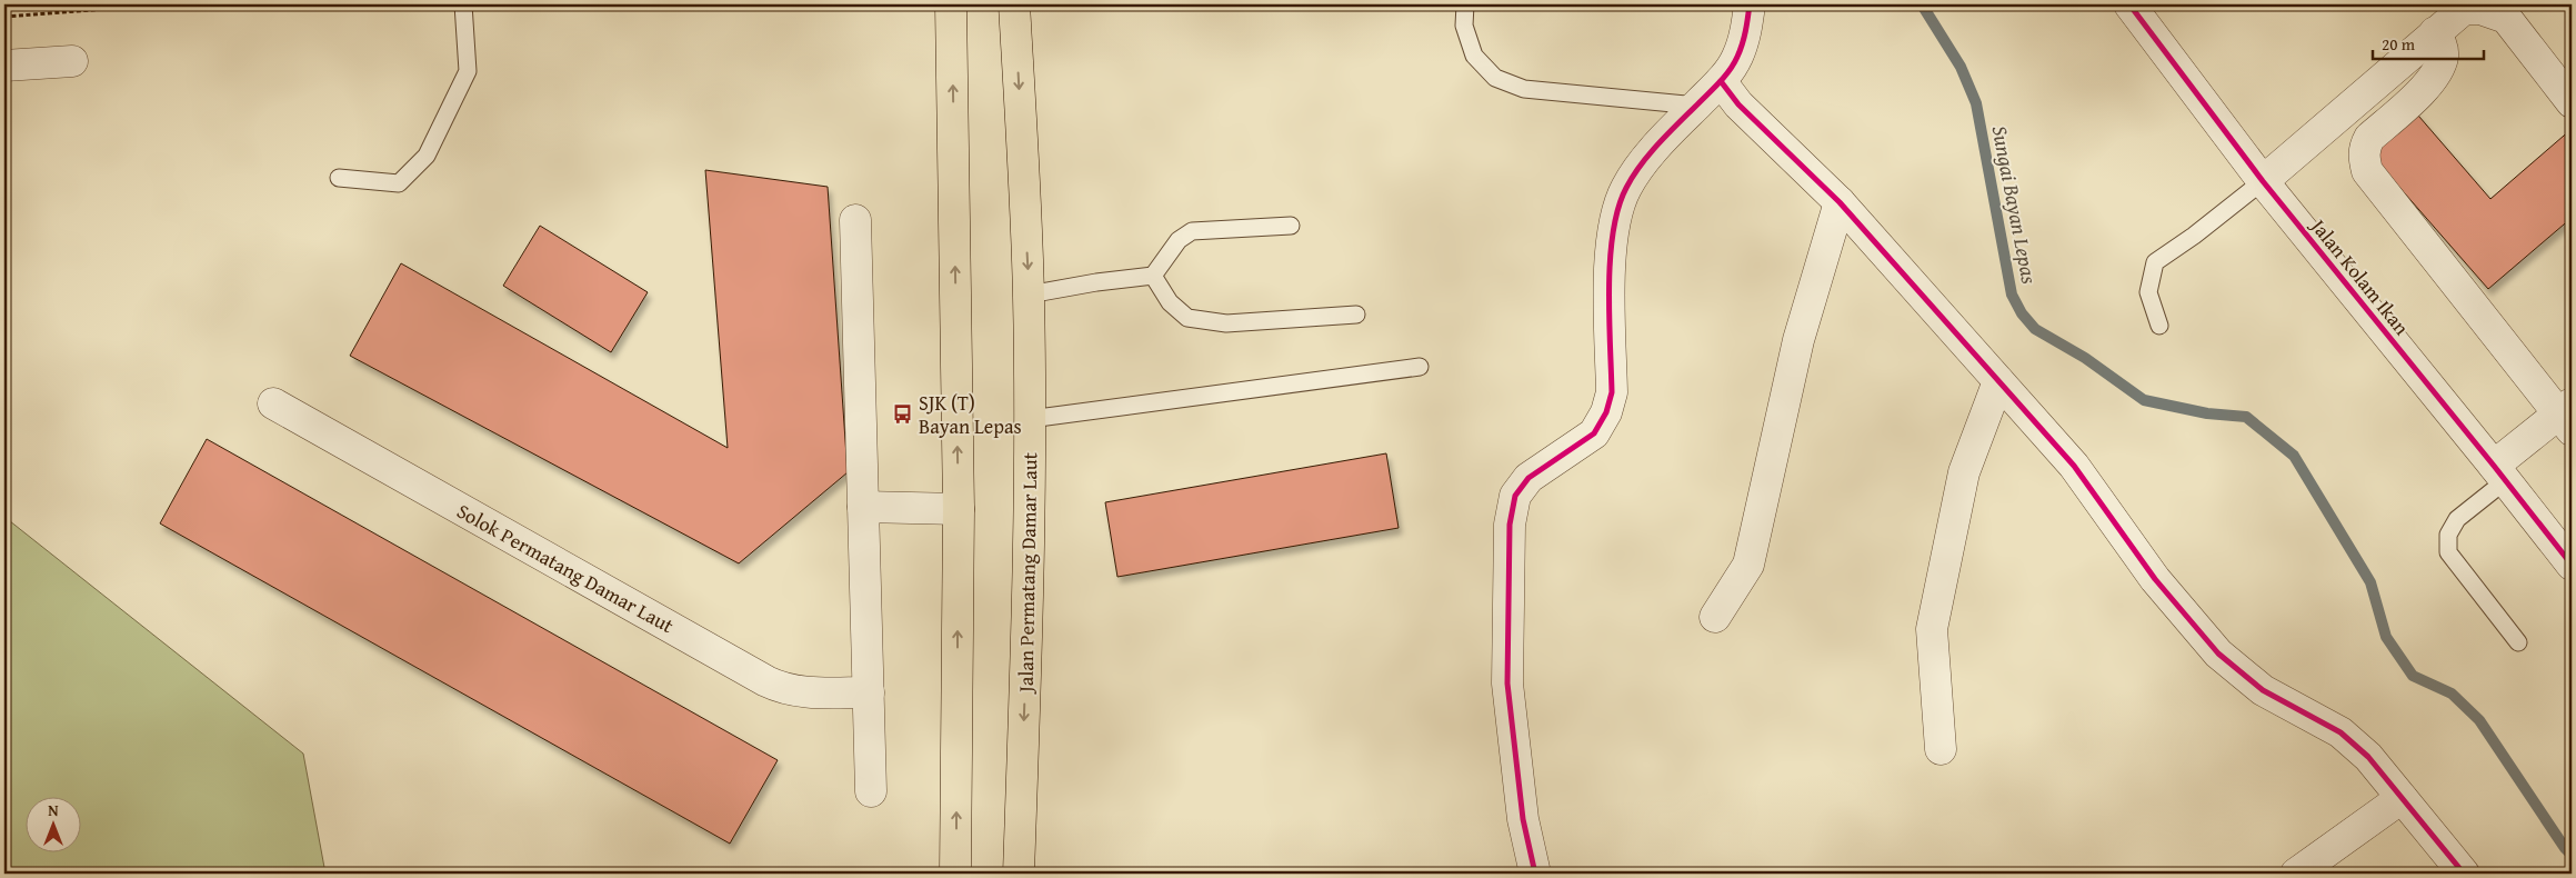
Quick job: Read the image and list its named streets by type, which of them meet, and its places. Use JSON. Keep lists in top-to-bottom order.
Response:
{
  "streets": {
    "highway": ["Jalan Permatang Damar Laut"],
    "street": ["Jalan Kolam Ikan", "Solok Permatang Damar Laut"]
  },
  "water": ["Sungai Bayan Lepas"],
  "places": {
    "bus stop": ["SJK (T) Bayan Lepas"]
  },
  "scale_bar": "20 m",
  "north": "top"
}
